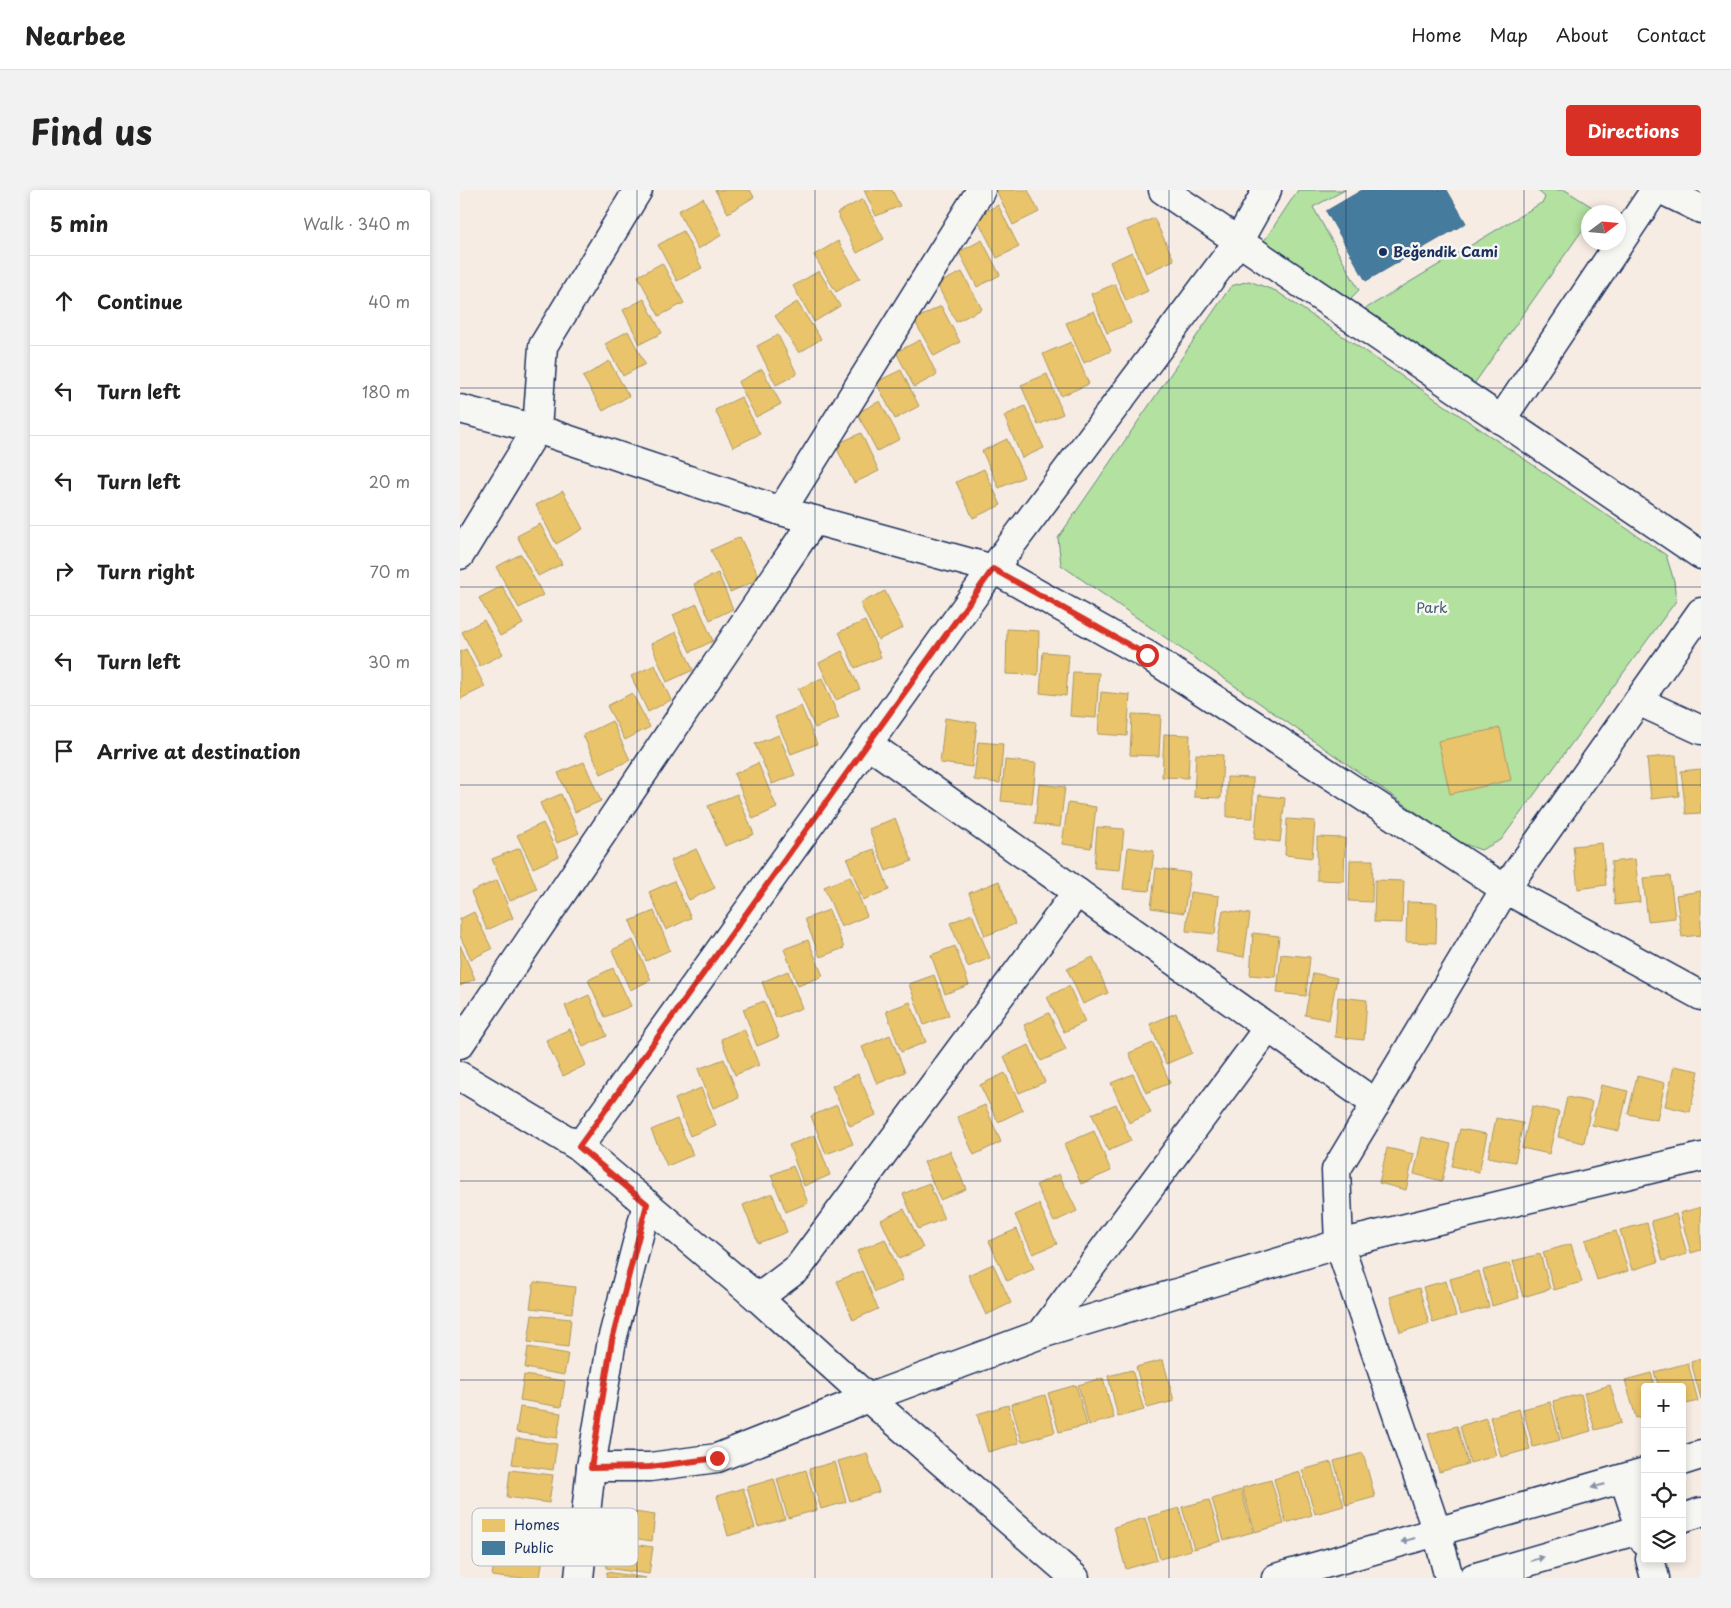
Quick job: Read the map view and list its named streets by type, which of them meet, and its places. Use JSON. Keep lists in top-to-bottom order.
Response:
{
  "parks": ["Park"],
  "places": ["Beğendik Cami"],
  "legend": ["Homes", "Public"],
  "north": "right",
  "page": {
    "header": "Nearbee",
    "nav": [
      "Home",
      "Map",
      "About",
      "Contact"
    ],
    "title": "Find us",
    "buttons": "Directions",
    "heading": ["5 min", "Walk · 340 m"],
    "list": [
      ["Continue", "40 m"],
      ["Turn left", "180 m"],
      ["Turn left", "20 m"],
      ["Turn right", "70 m"],
      ["Turn left", "30 m"],
      "Arrive at destination"
    ],
    "map_buttons": ["+", "−"]
  }
}
